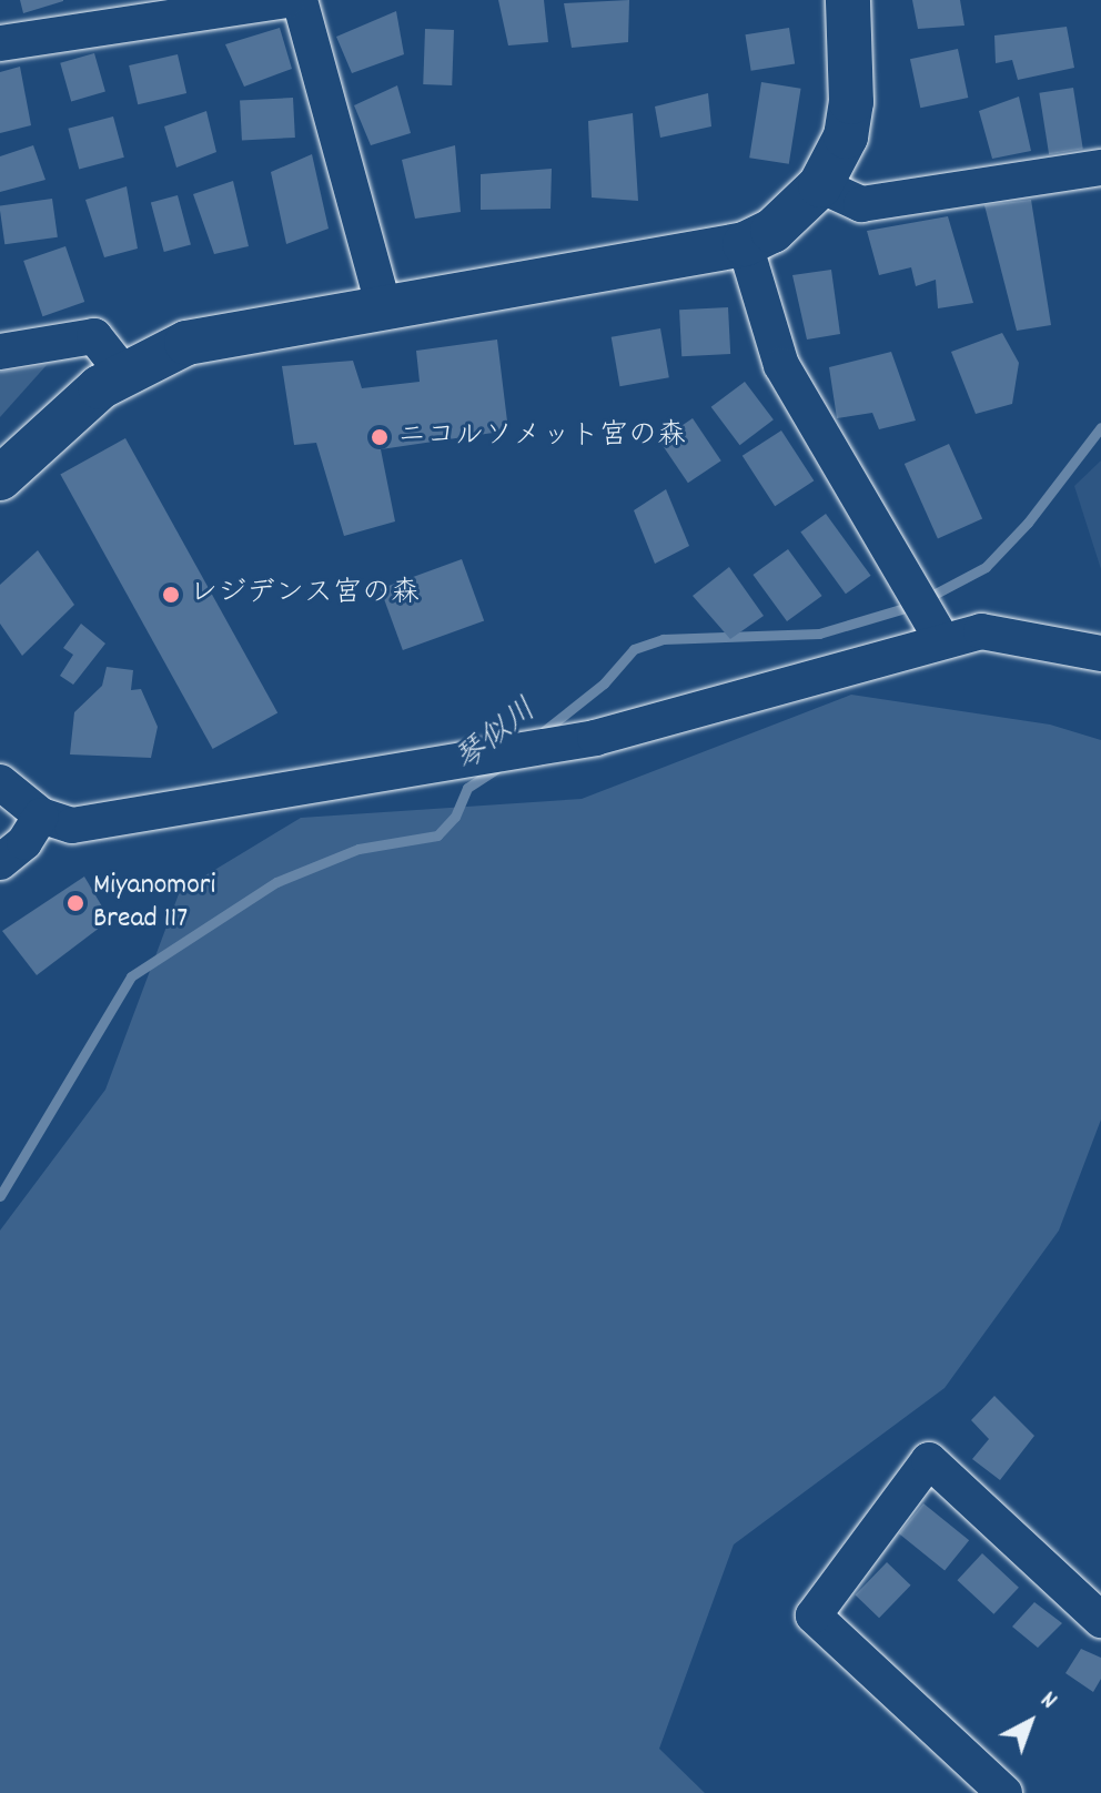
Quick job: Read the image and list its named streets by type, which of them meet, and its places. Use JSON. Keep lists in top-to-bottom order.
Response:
{
  "water": ["琴似川"],
  "places": ["ニコルソメット宮の森", "レジデンス宮の森", "Miyanomori Bread 117"],
  "north": "top right"
}
